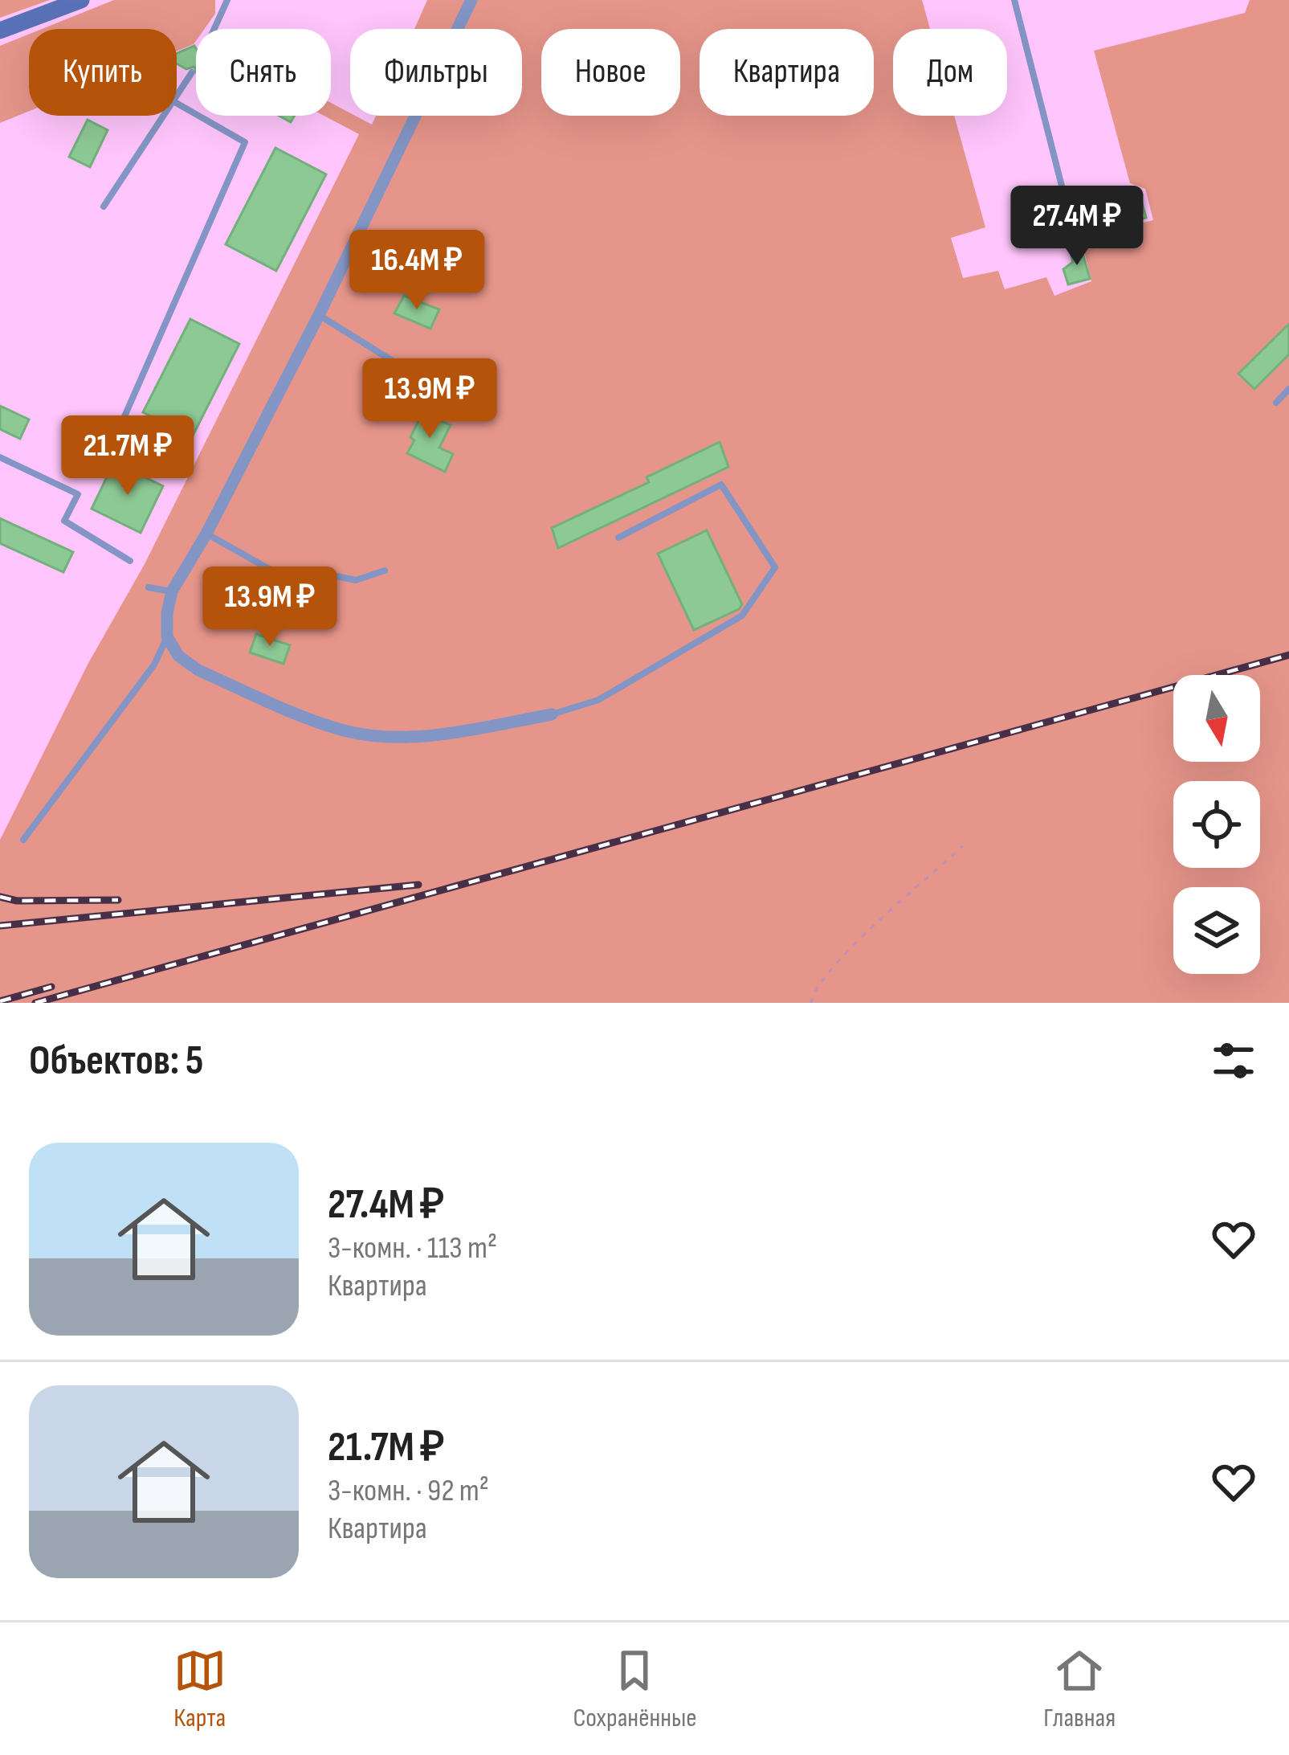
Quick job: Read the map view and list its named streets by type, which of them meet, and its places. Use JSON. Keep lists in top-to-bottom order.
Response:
{
  "north": "bottom",
  "page": {
    "chip": [
      "Купить",
      "Снять",
      "Фильтры",
      "Новое",
      "Квартира",
      "Дом"
    ],
    "price": [
      "27.4M ₽",
      "16.4M ₽",
      "13.9M ₽",
      "21.7M ₽",
      "13.9M ₽"
    ],
    "heading": "Объектов: 5",
    "list": [
      {
        "name": "27.4M ₽",
        "note": "3-комн. · 113 m² · Квартира"
      },
      {
        "name": "21.7M ₽",
        "note": "3-комн. · 92 m² · Квартира"
      }
    ],
    "tabs": ["Карта", "Сохранённые", "Главная"]
  }
}
